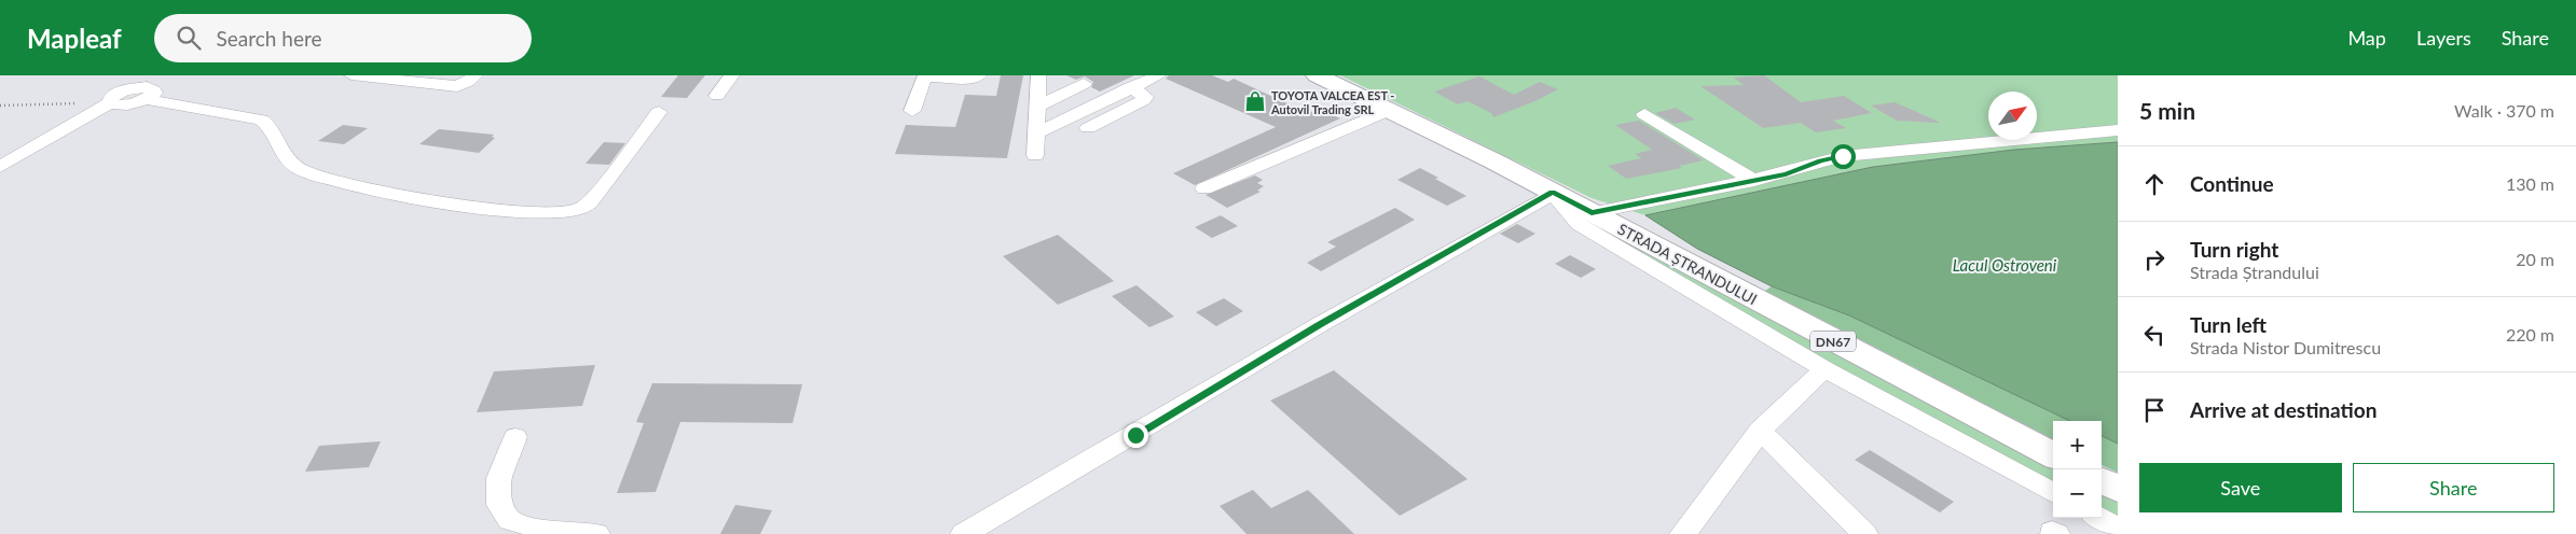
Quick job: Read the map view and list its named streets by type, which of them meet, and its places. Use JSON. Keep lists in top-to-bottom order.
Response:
{
  "streets": {
    "main road": ["STRADA ȘTRANDULUI", "DN67"]
  },
  "water": ["Lacul Ostroveni"],
  "places": {
    "shop": ["TOYOTA VALCEA EST - Autovil Trading SRL"]
  },
  "north": "top right",
  "page": {
    "header": "Mapleaf",
    "search": "Search here",
    "nav": ["Map", "Layers", "Share"],
    "heading": ["5 min", "Walk · 370 m"],
    "list": [
      ["Continue", "130 m"],
      ["Turn right", "Strada Ștrandului", "20 m"],
      ["Turn left", "Strada Nistor Dumitrescu", "220 m"],
      "Arrive at destination"
    ],
    "map_buttons": ["+", "−"],
    "buttons": ["Save", "Share"]
  }
}
